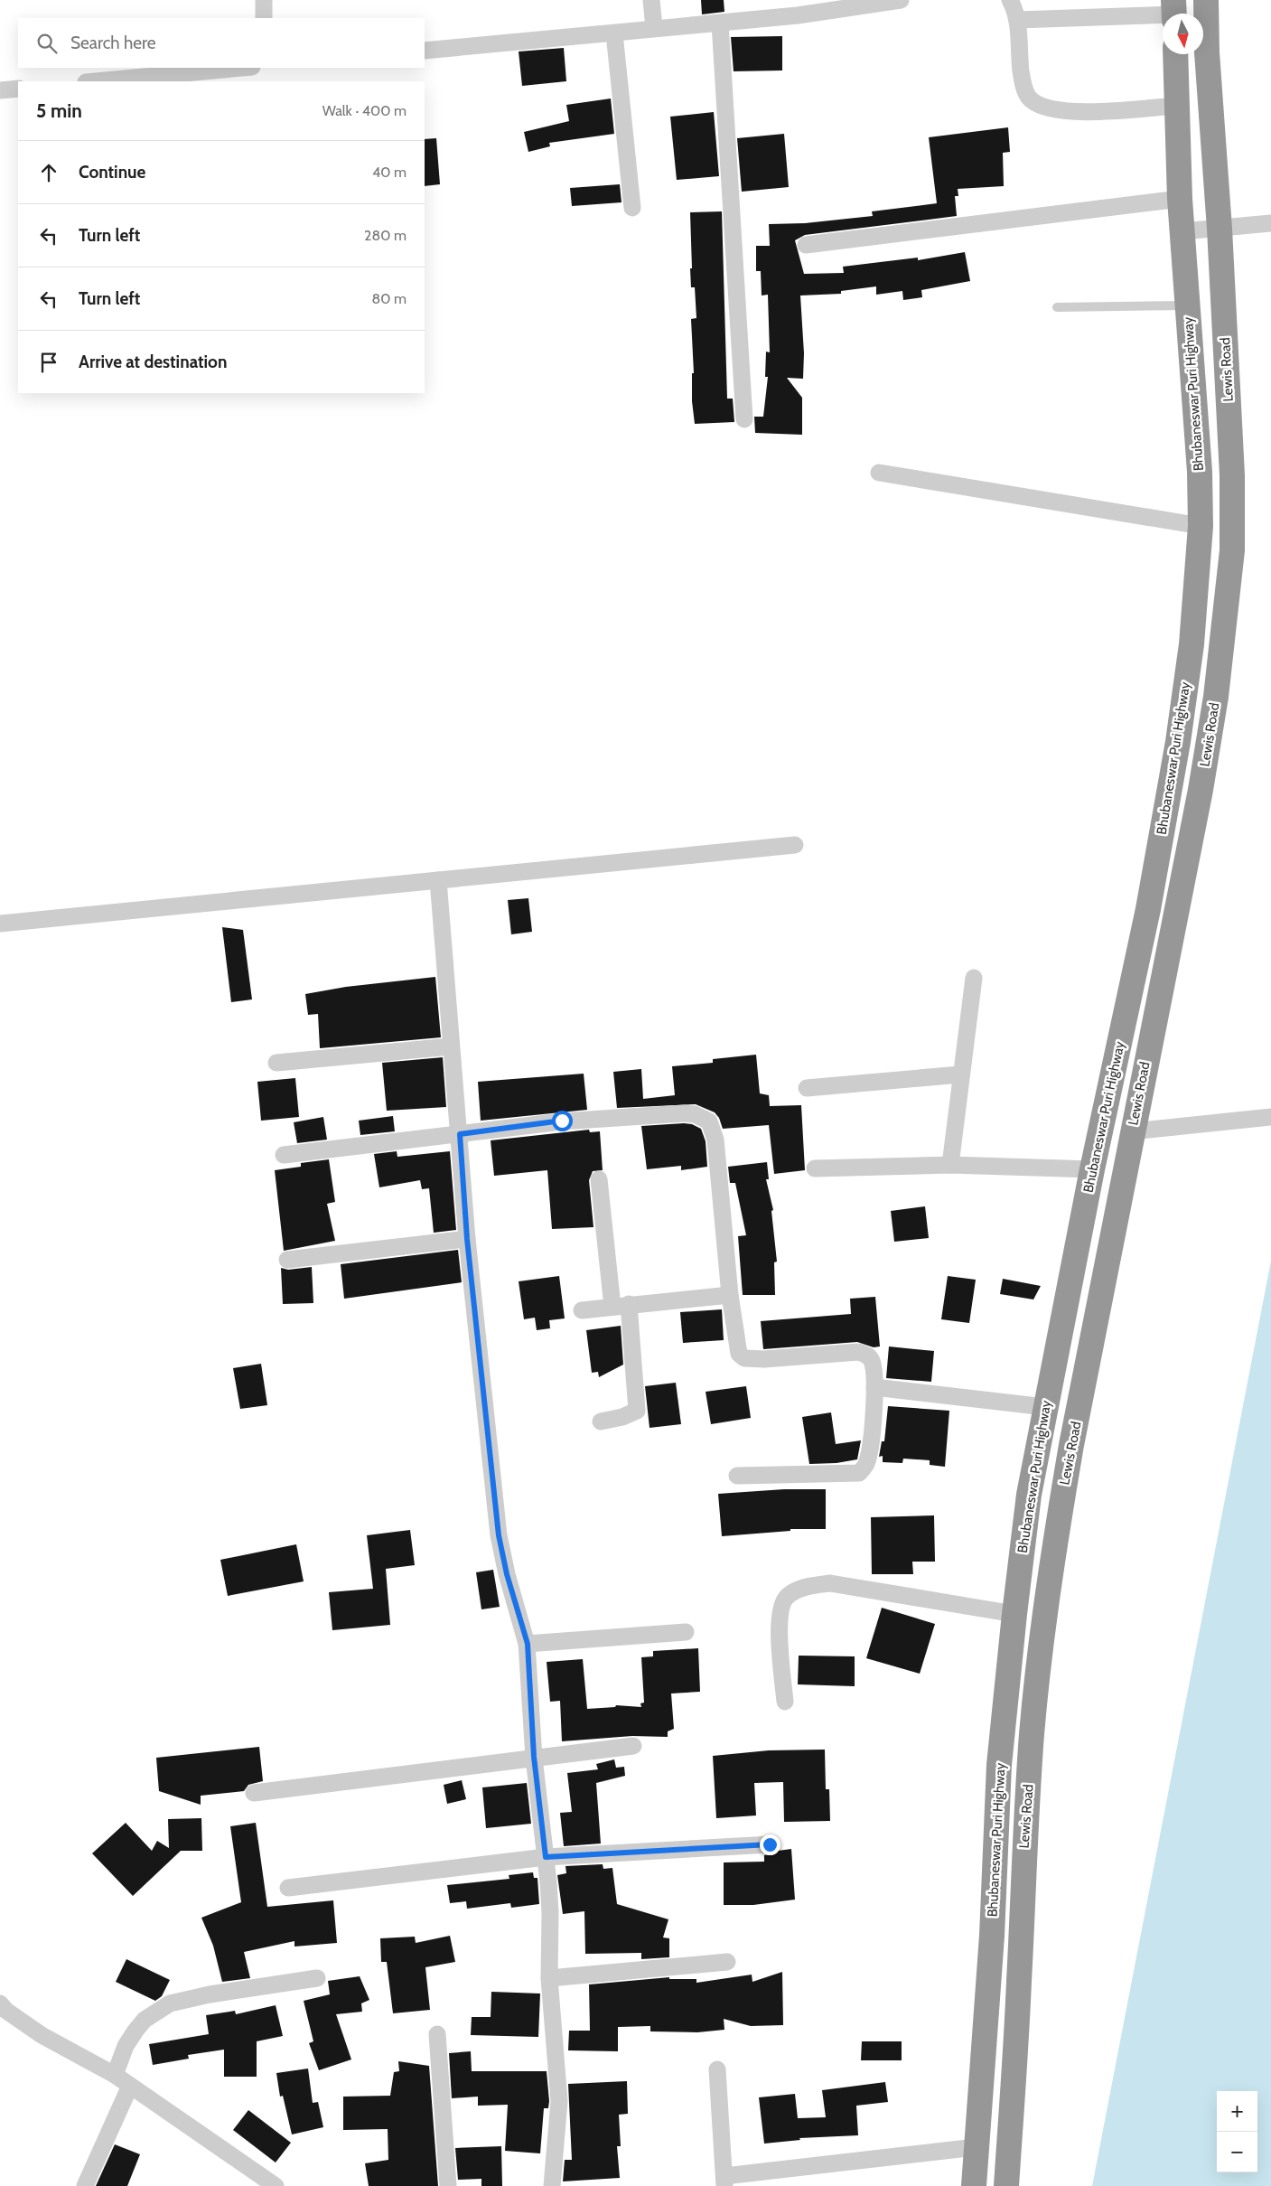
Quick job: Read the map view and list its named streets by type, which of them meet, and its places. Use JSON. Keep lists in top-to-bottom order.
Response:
{
  "streets": {
    "highway": ["Lewis Road", "Bhubaneswar Puri Highway"]
  },
  "north": "bottom",
  "page": {
    "search": "Search here",
    "heading": ["5 min", "Walk · 400 m"],
    "list": [
      ["Continue", "40 m"],
      ["Turn left", "280 m"],
      ["Turn left", "80 m"],
      "Arrive at destination"
    ],
    "map_buttons": ["+", "−"]
  }
}
